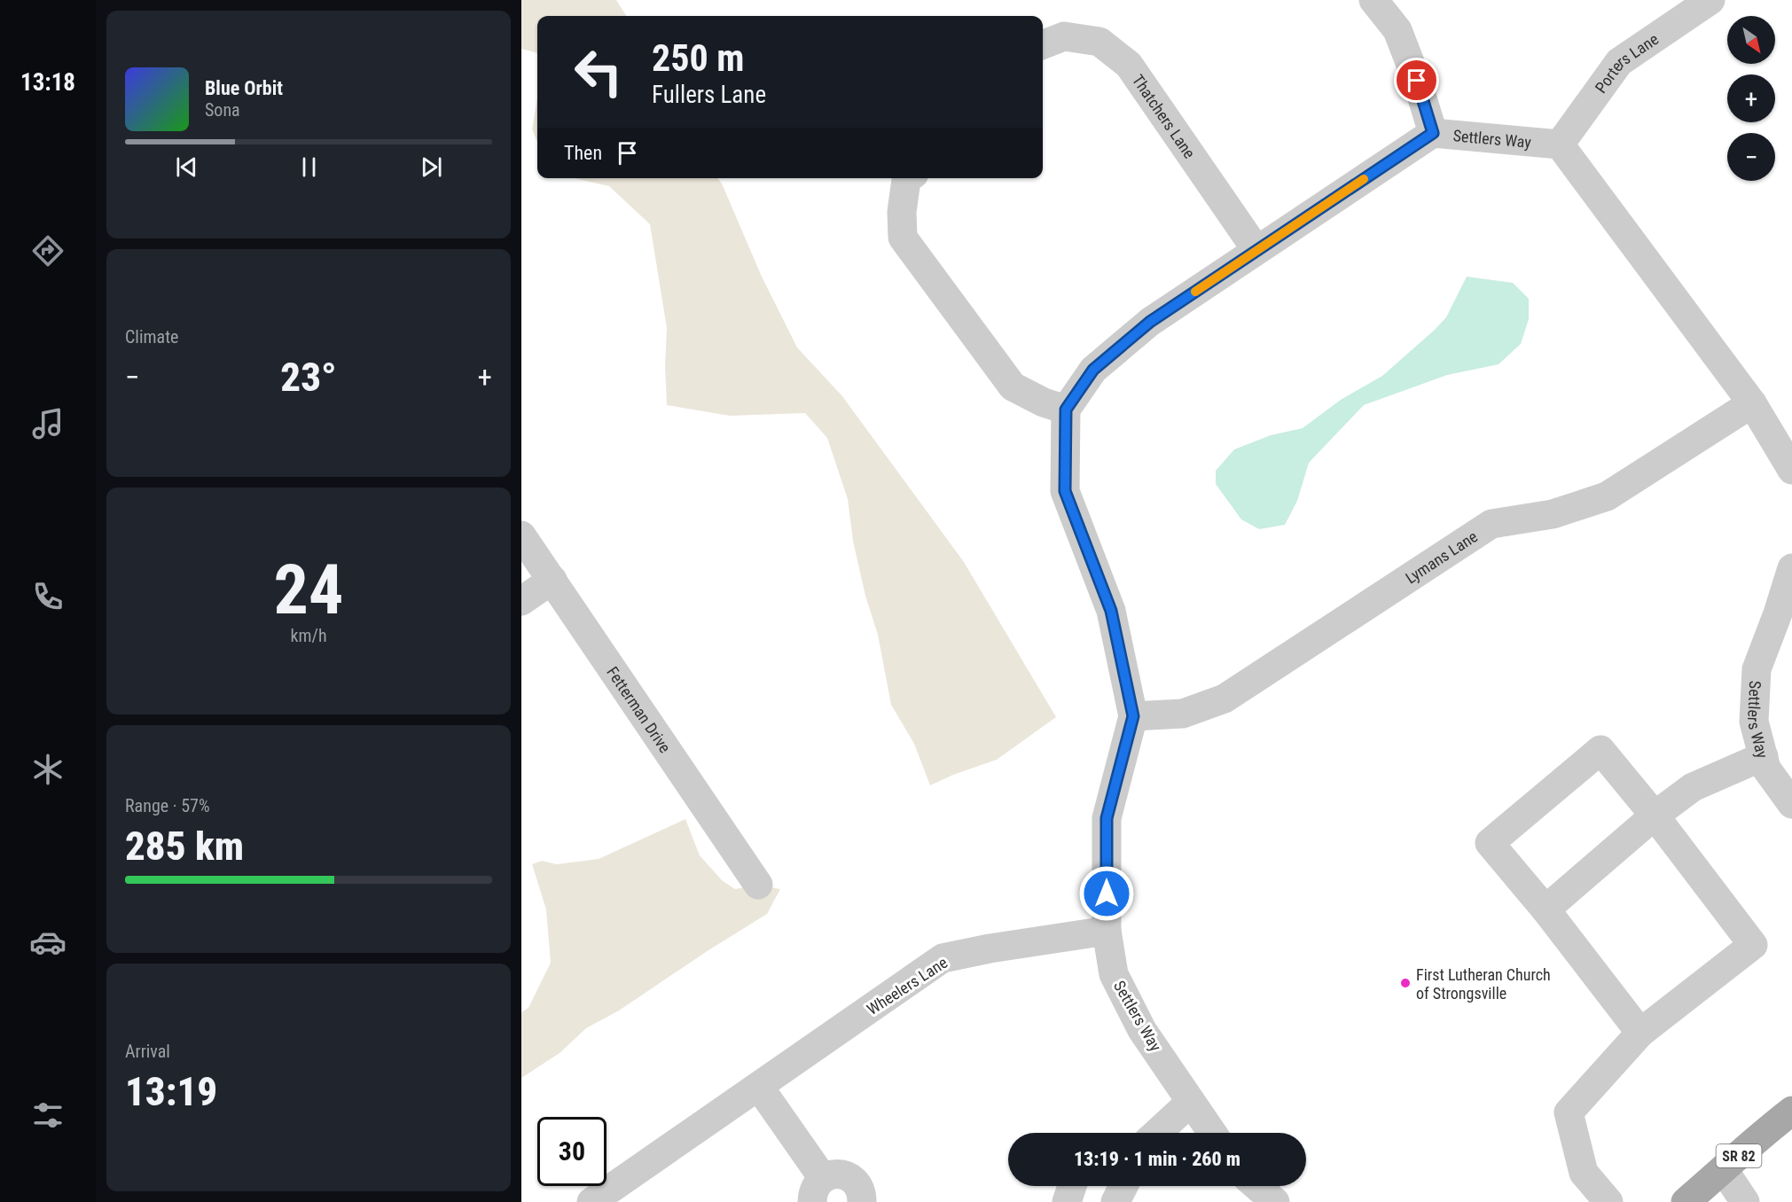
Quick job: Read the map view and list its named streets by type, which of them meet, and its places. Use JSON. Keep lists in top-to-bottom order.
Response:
{
  "streets": {
    "main road": ["SR 82"],
    "street": [
      "Porters Lane",
      "Thatchers Lane",
      "Settlers Way",
      "Lymans Lane",
      "Fetterman Drive",
      "Wheelers Lane"
    ]
  },
  "crossings": [
    ["Porters Lane", "Settlers Way"],
    ["Thatchers Lane", "Settlers Way"],
    ["Settlers Way", "Lymans Lane"],
    ["Settlers Way", "Wheelers Lane"]
  ],
  "places": ["First Lutheran Church of Strongsville"],
  "north": "bottom right",
  "page": {
    "tabs": "13:18",
    "map_buttons": ["+", "−"],
    "turn": ["250 m", "Fullers Lane"],
    "song": ["Blue Orbit", "Sona"],
    "then": "Then",
    "tile": [
      "Climate",
      ["24", "km/h"],
      ["Range · 57%", "285 km"],
      ["Arrival", "13:19"]
    ],
    "heat": ["−", "23°", "+"],
    "limit": "30",
    "trip": "13:19 · 1 min · 260 m"
  }
}
